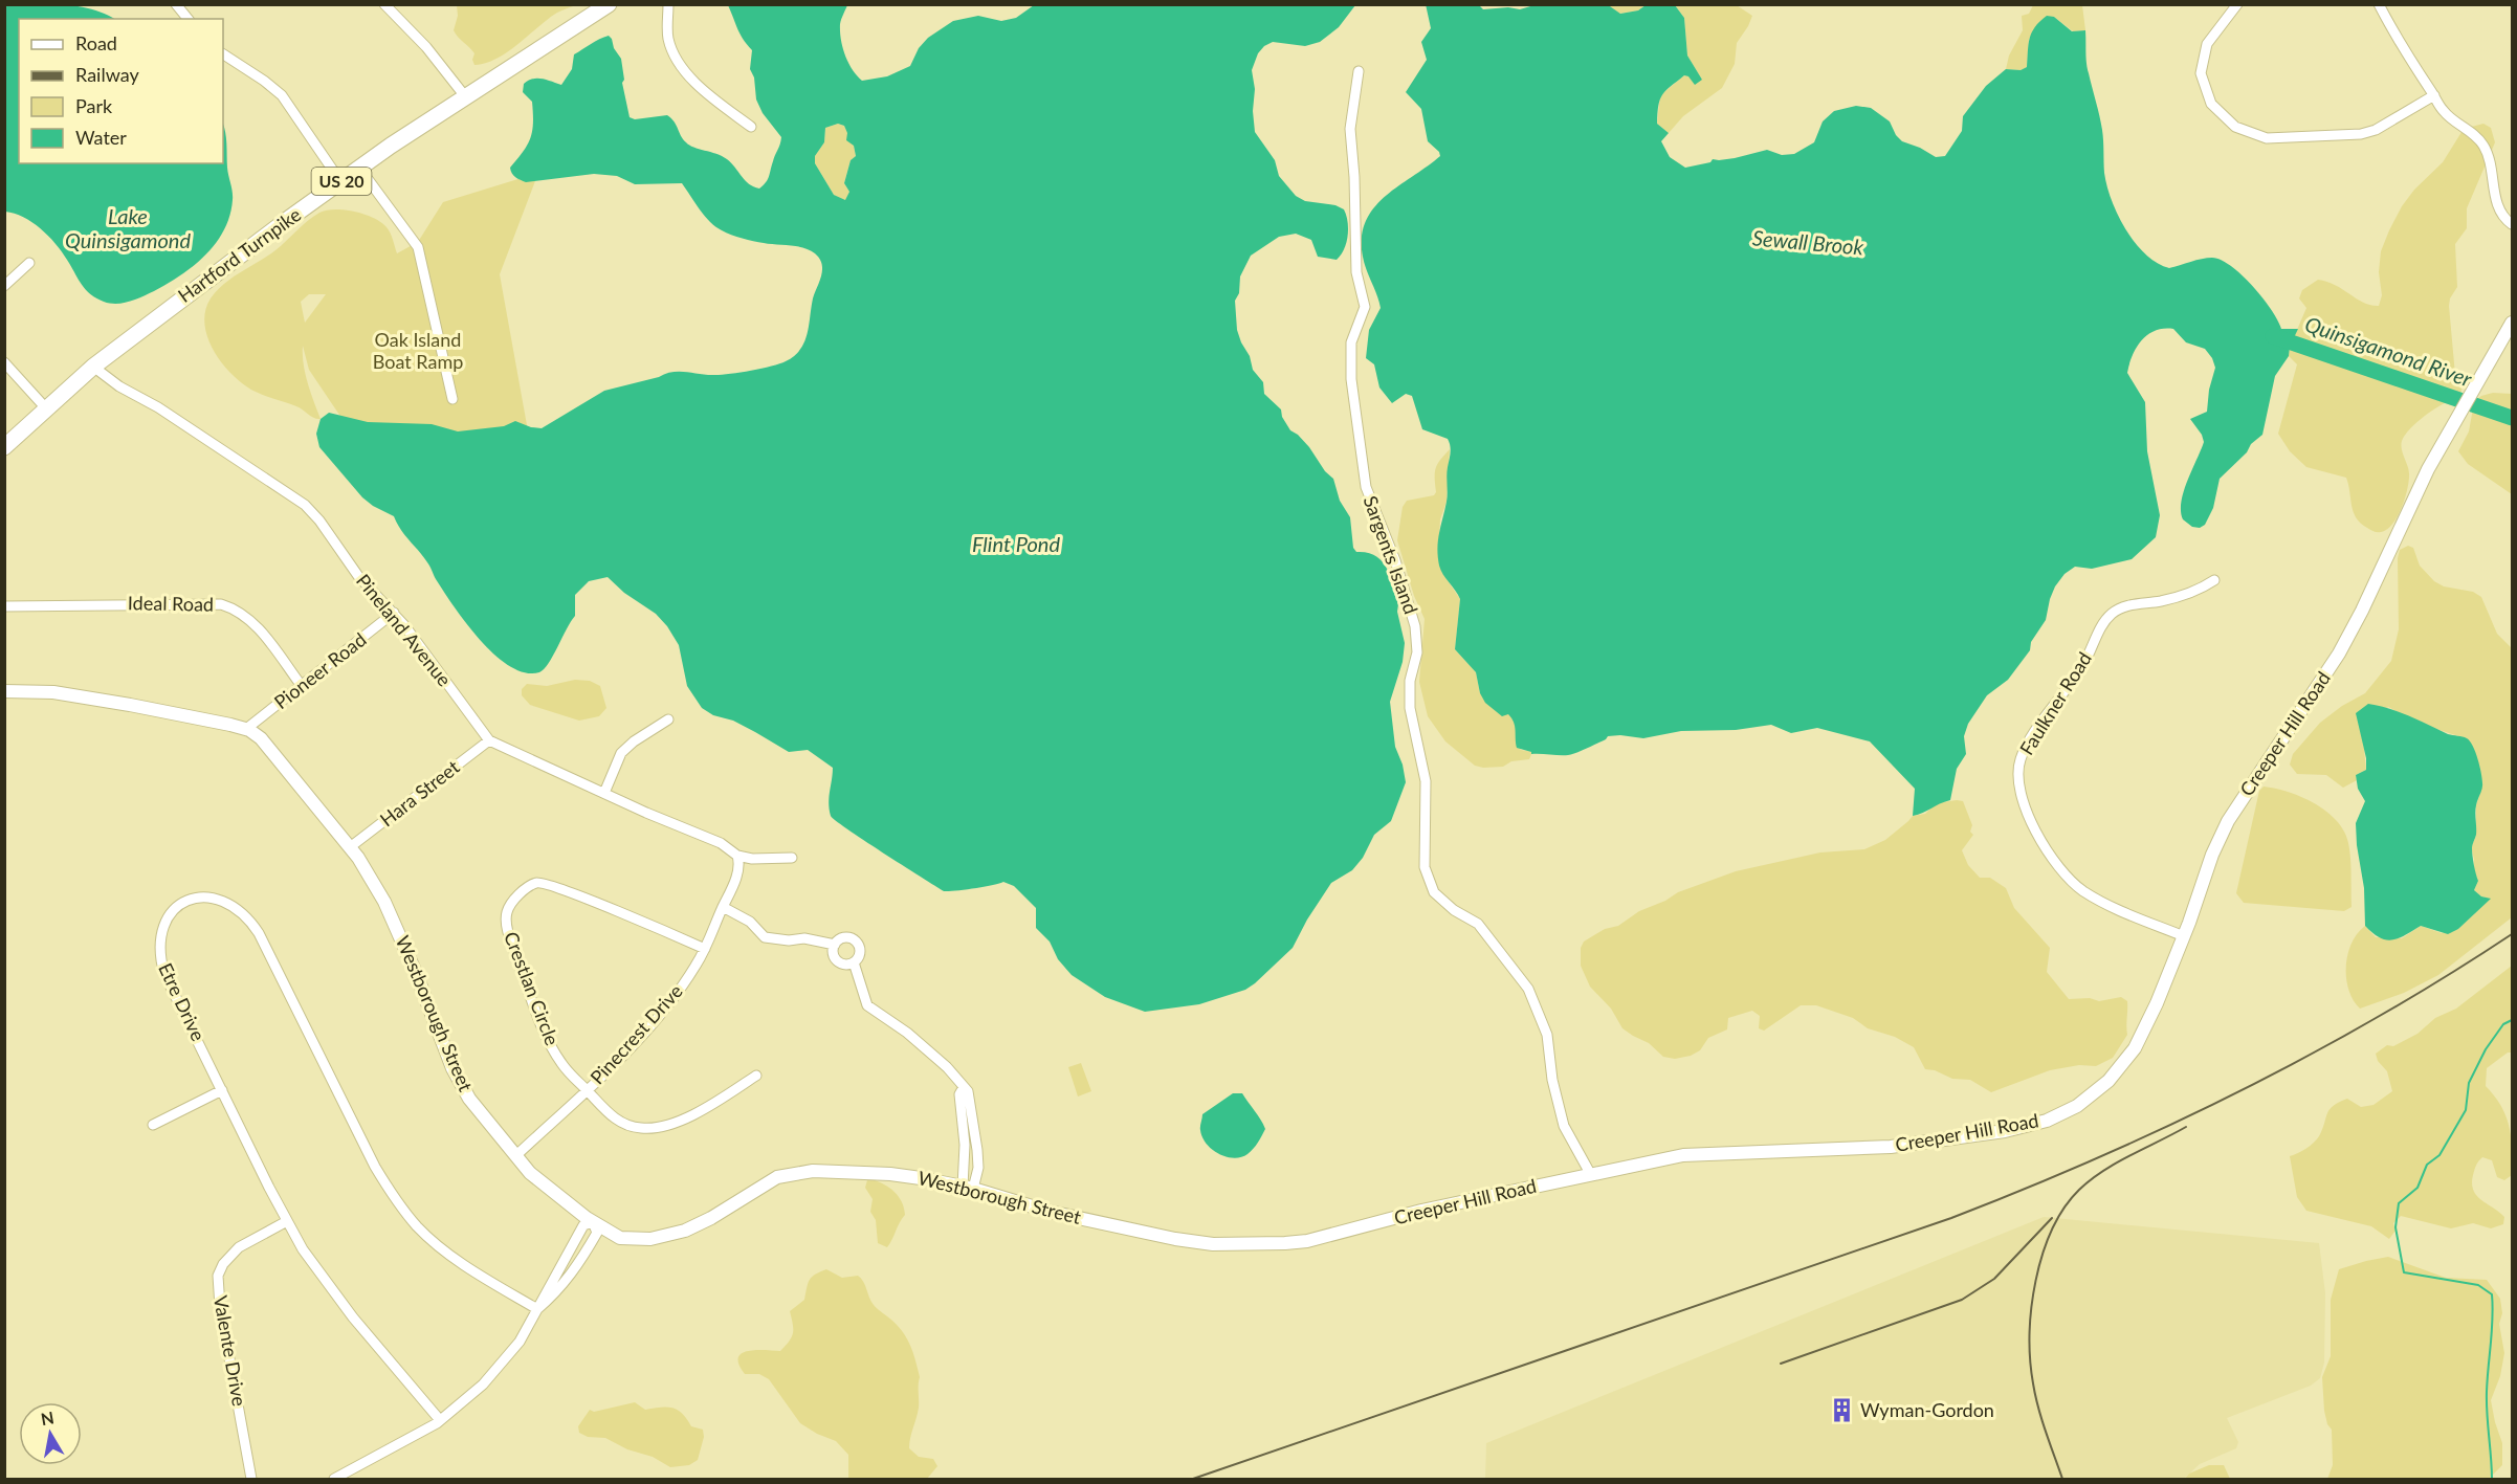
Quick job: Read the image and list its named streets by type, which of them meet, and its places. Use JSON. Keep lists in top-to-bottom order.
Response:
{
  "streets": {
    "main road": ["US 20", "Hartford Turnpike"],
    "street": [
      "Sargents Island",
      "Ideal Road",
      "Pineland Avenue",
      "Pioneer Road",
      "Faulkner Road",
      "Creeper Hill Road",
      "Hara Street",
      "Crestlan Circle",
      "Etre Drive",
      "Westborough Street",
      "Pinecrest Drive",
      "Valente Drive"
    ]
  },
  "crossings": [
    ["Hartford Turnpike", "Pineland Avenue"],
    ["Sargents Island", "Creeper Hill Road"],
    ["Ideal Road", "Pioneer Road"],
    ["Pineland Avenue", "Pioneer Road"],
    ["Pineland Avenue", "Hara Street"],
    ["Pineland Avenue", "Pinecrest Drive"],
    ["Pioneer Road", "Westborough Street"],
    ["Faulkner Road", "Creeper Hill Road"],
    ["Creeper Hill Road", "Westborough Street"],
    ["Hara Street", "Westborough Street"],
    ["Crestlan Circle", "Pinecrest Drive"],
    ["Etre Drive", "Valente Drive"],
    ["Westborough Street", "Pinecrest Drive"]
  ],
  "water": [
    "Lake Quinsigamond",
    "Sewall Brook",
    "Quinsigamond River",
    "Flint Pond"
  ],
  "parks": ["Oak Island Boat Ramp"],
  "places": {
    "building": ["Wyman-Gordon"]
  },
  "legend": [
    "Road",
    "Railway",
    "Park",
    "Water"
  ],
  "north": "top"
}
